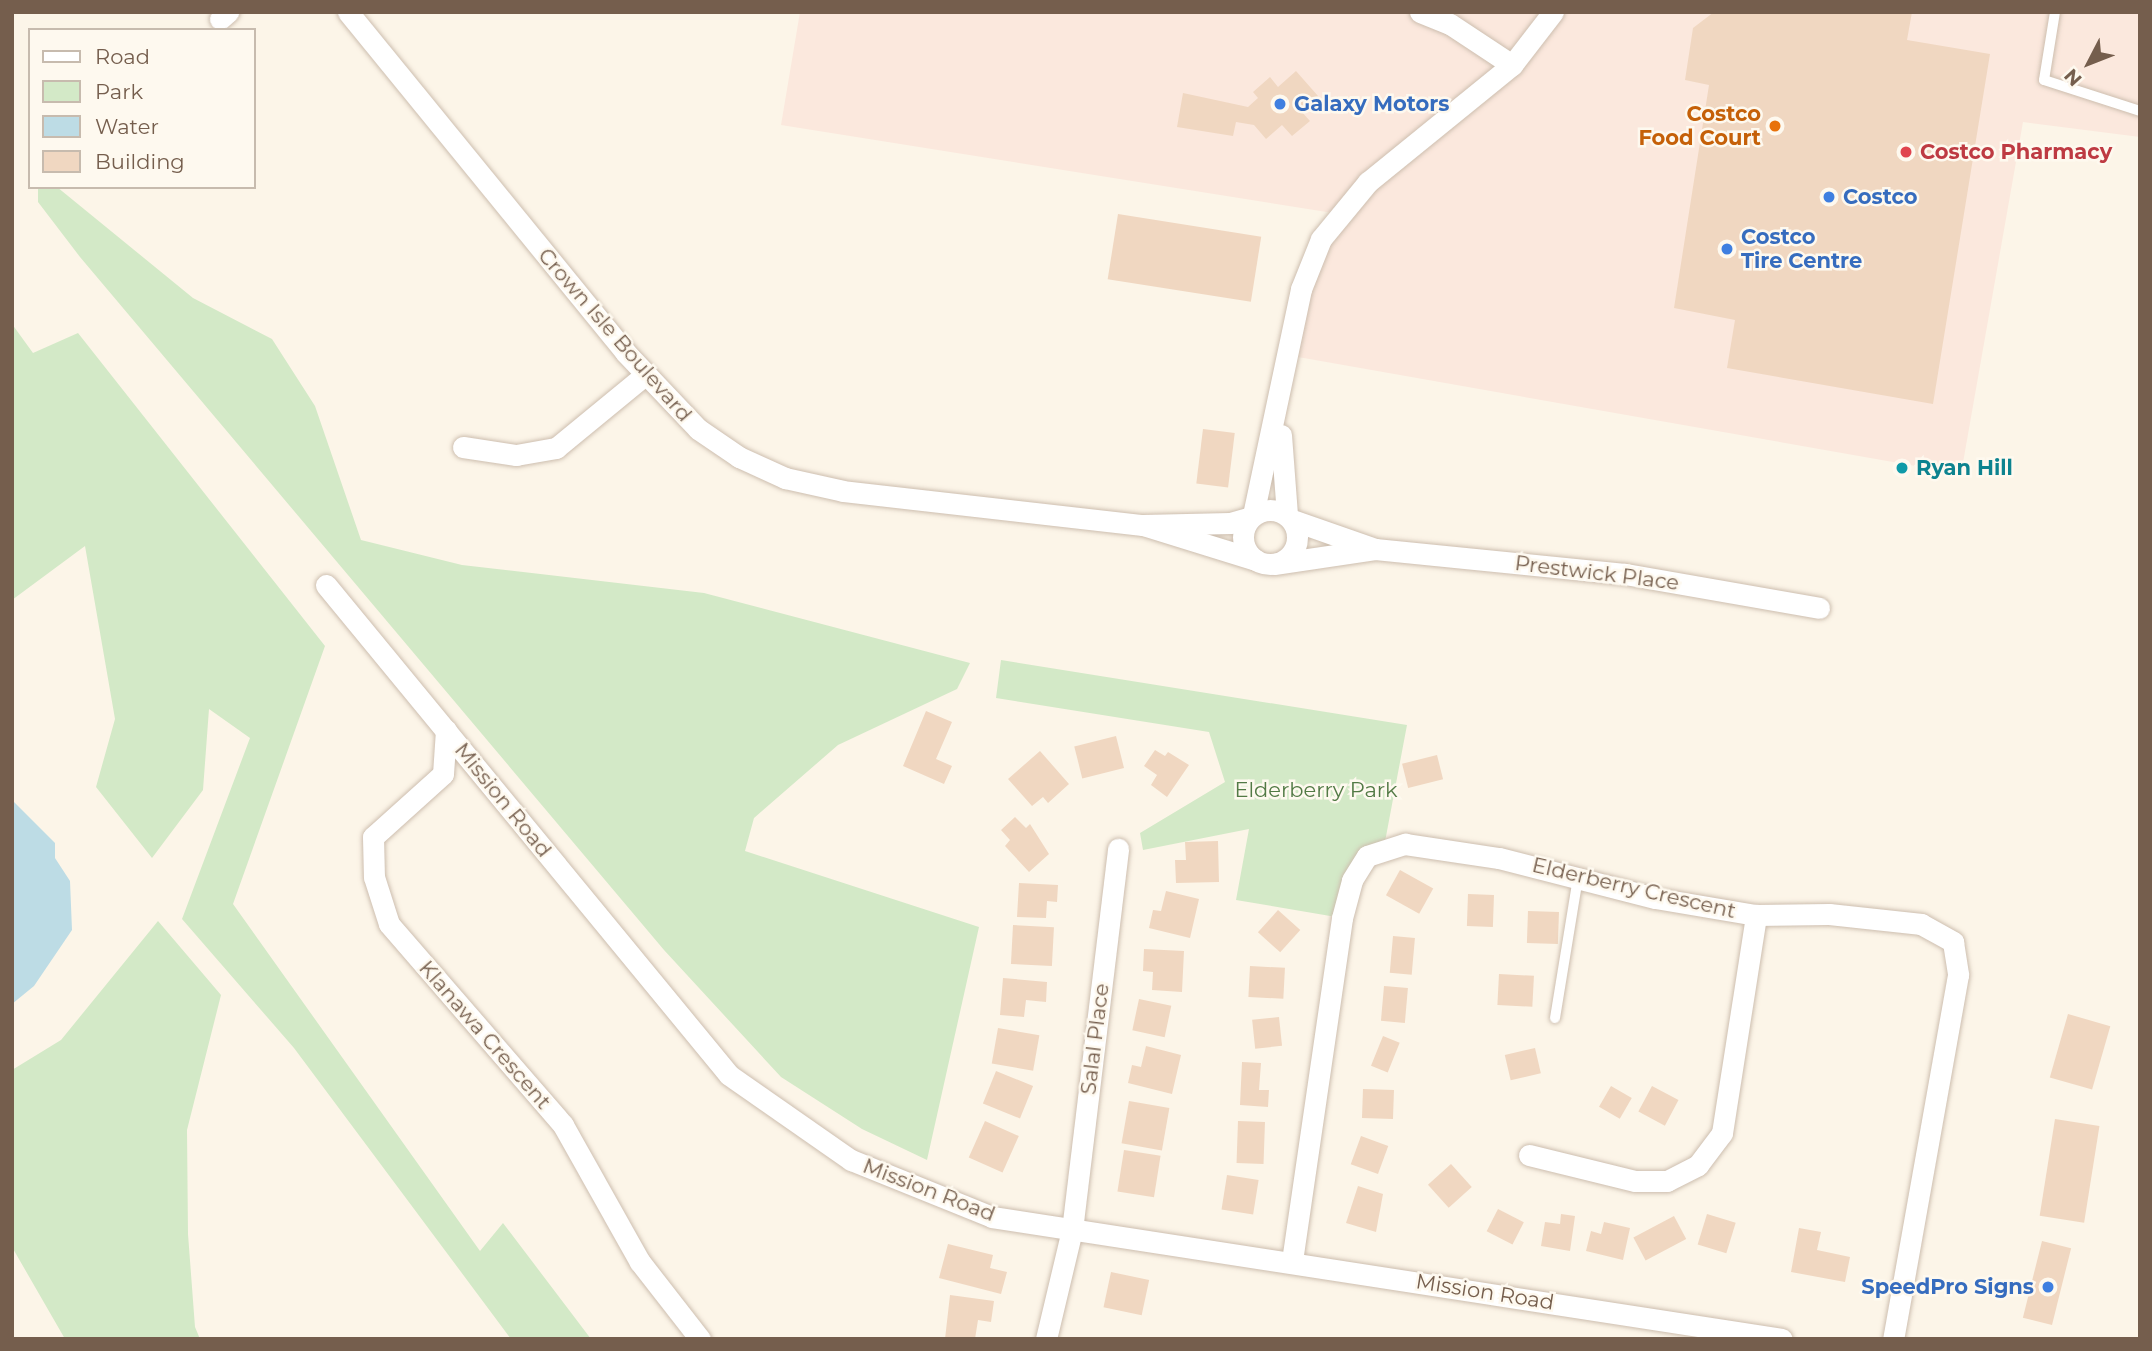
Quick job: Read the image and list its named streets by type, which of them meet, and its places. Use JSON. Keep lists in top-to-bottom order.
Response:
{
  "streets": {
    "street": [
      "Crown Isle Boulevard",
      "Prestwick Place",
      "Mission Road",
      "Elderberry Crescent",
      "Klanawa Crescent",
      "Salal Place"
    ]
  },
  "crossings": [
    ["Crown Isle Boulevard", "Prestwick Place"],
    ["Mission Road", "Elderberry Crescent"],
    ["Mission Road", "Klanawa Crescent"],
    ["Mission Road", "Salal Place"]
  ],
  "parks": ["Elderberry Park"],
  "places": [
    "Galaxy Motors",
    "Costco Food Court",
    "Costco Pharmacy",
    "Costco",
    "Costco Tire Centre",
    "Ryan Hill",
    "SpeedPro Signs"
  ],
  "legend": [
    "Road",
    "Park",
    "Water",
    "Building"
  ],
  "north": "bottom left"
}
